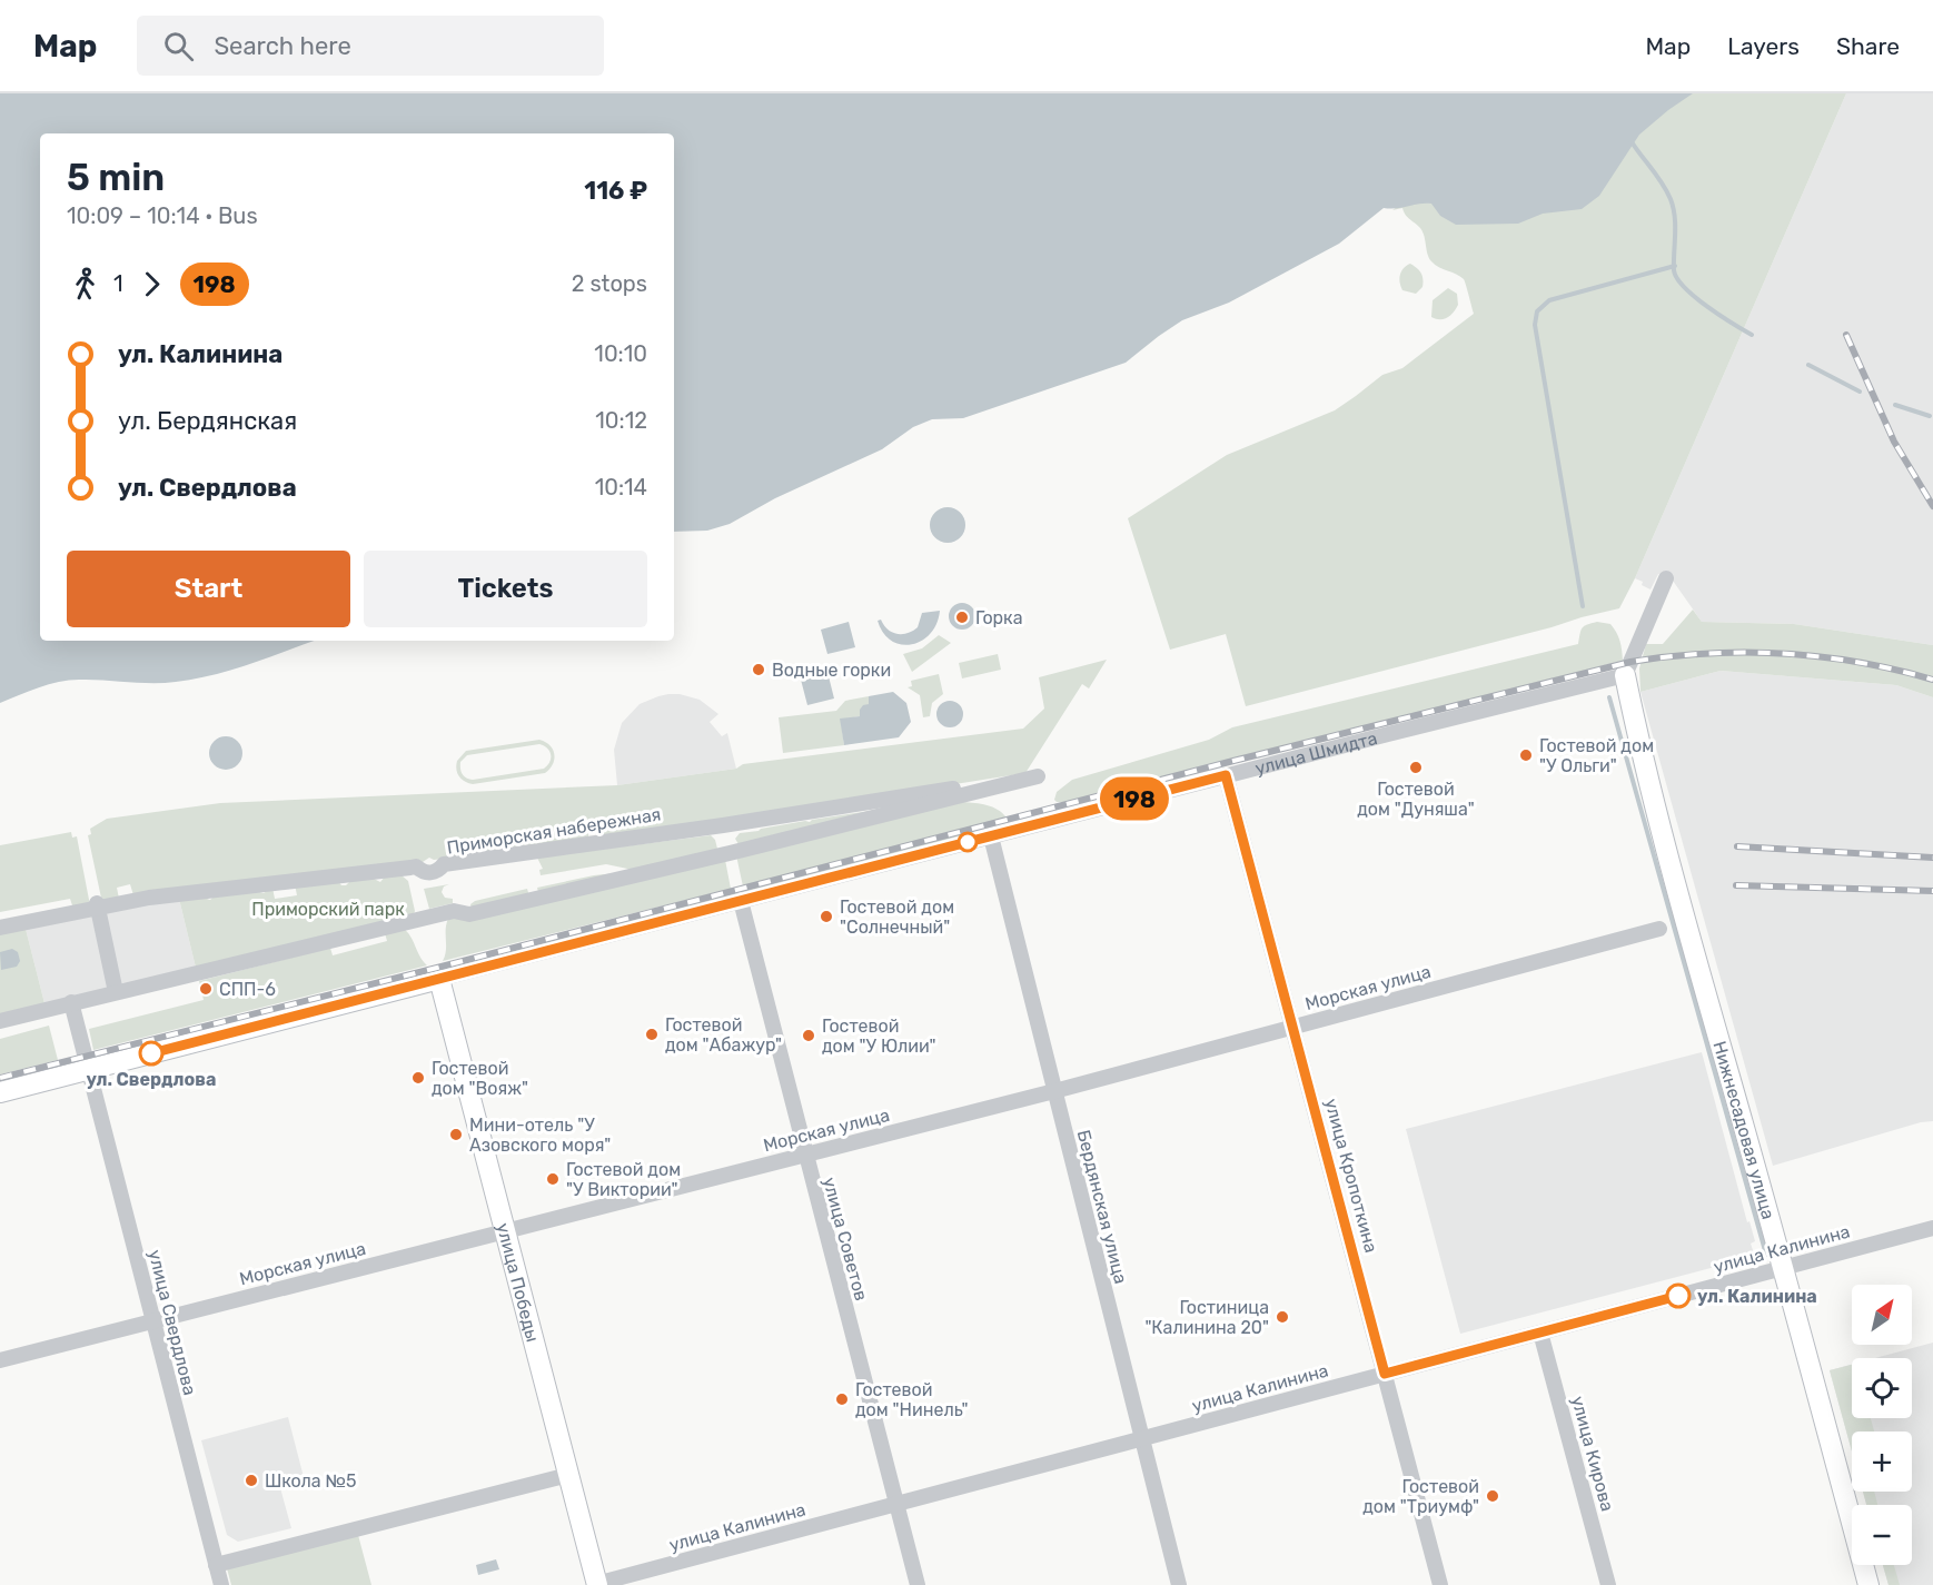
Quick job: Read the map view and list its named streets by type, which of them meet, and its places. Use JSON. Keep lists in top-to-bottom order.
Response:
{
  "streets": {
    "street": [
      "улица Шмидта",
      "Приморская набережная",
      "Морская улица",
      "Нижнесадовая улица",
      "улица Кропоткина",
      "Бердянская улица",
      "улица Советов",
      "улица Калинина",
      "улица Победы",
      "улица Свердлова",
      "улица Кирова"
    ]
  },
  "crossings": [
    ["улица Шмидта", "Нижнесадовая улица"],
    ["улица Шмидта", "улица Кропоткина"],
    ["улица Шмидта", "Бердянская улица"],
    ["улица Шмидта", "улица Советов"],
    ["улица Шмидта", "улица Победы"],
    ["улица Шмидта", "улица Свердлова"],
    ["Морская улица", "улица Кропоткина"],
    ["Морская улица", "Бердянская улица"],
    ["Морская улица", "улица Советов"],
    ["Морская улица", "улица Победы"],
    ["Морская улица", "улица Свердлова"],
    ["Нижнесадовая улица", "улица Калинина"],
    ["улица Кропоткина", "улица Калинина"],
    ["Бердянская улица", "улица Калинина"],
    ["улица Советов", "улица Калинина"],
    ["улица Калинина", "улица Победы"],
    ["улица Калинина", "улица Кирова"]
  ],
  "parks": ["Приморский парк"],
  "places": [
    "Горка",
    "Водные горки",
    "Гостевой дом \"У Ольги\"",
    "Гостевой дом \"Дуняша\"",
    "Гостевой дом \"Солнечный\"",
    "СПП-6",
    "Гостевой дом \"Абажур\"",
    "Гостевой дом \"У Юлии\"",
    "ул. Свердлова",
    "Гостевой дом \"Вояж\"",
    "Мини-отель \"У Азовского моря\"",
    "Гостевой дом \"У Виктории\"",
    "ул. Калинина",
    "Гостиница \"Калинина 20\"",
    "Гостевой дом \"Нинель\"",
    "Школа №5",
    "Гостевой дом \"Триумф\""
  ],
  "lines": ["bus line 198"],
  "north": "top right",
  "page": {
    "header": "Map",
    "search": "Search here",
    "nav": ["Map", "Layers", "Share"],
    "on_map": "198",
    "heading": ["5 min", "10:09 – 10:14 · Bus", "116 ₽"],
    "legs": ["1", "198", "2 stops"],
    "list": [
      {
        "name": "ул. Калинина",
        "value": "10:10"
      },
      {
        "name": "ул. Бердянская",
        "value": "10:12"
      },
      {
        "name": "ул. Свердлова",
        "value": "10:14"
      }
    ],
    "buttons": ["Start", "Tickets"],
    "map_buttons": ["+", "−"]
  }
}
